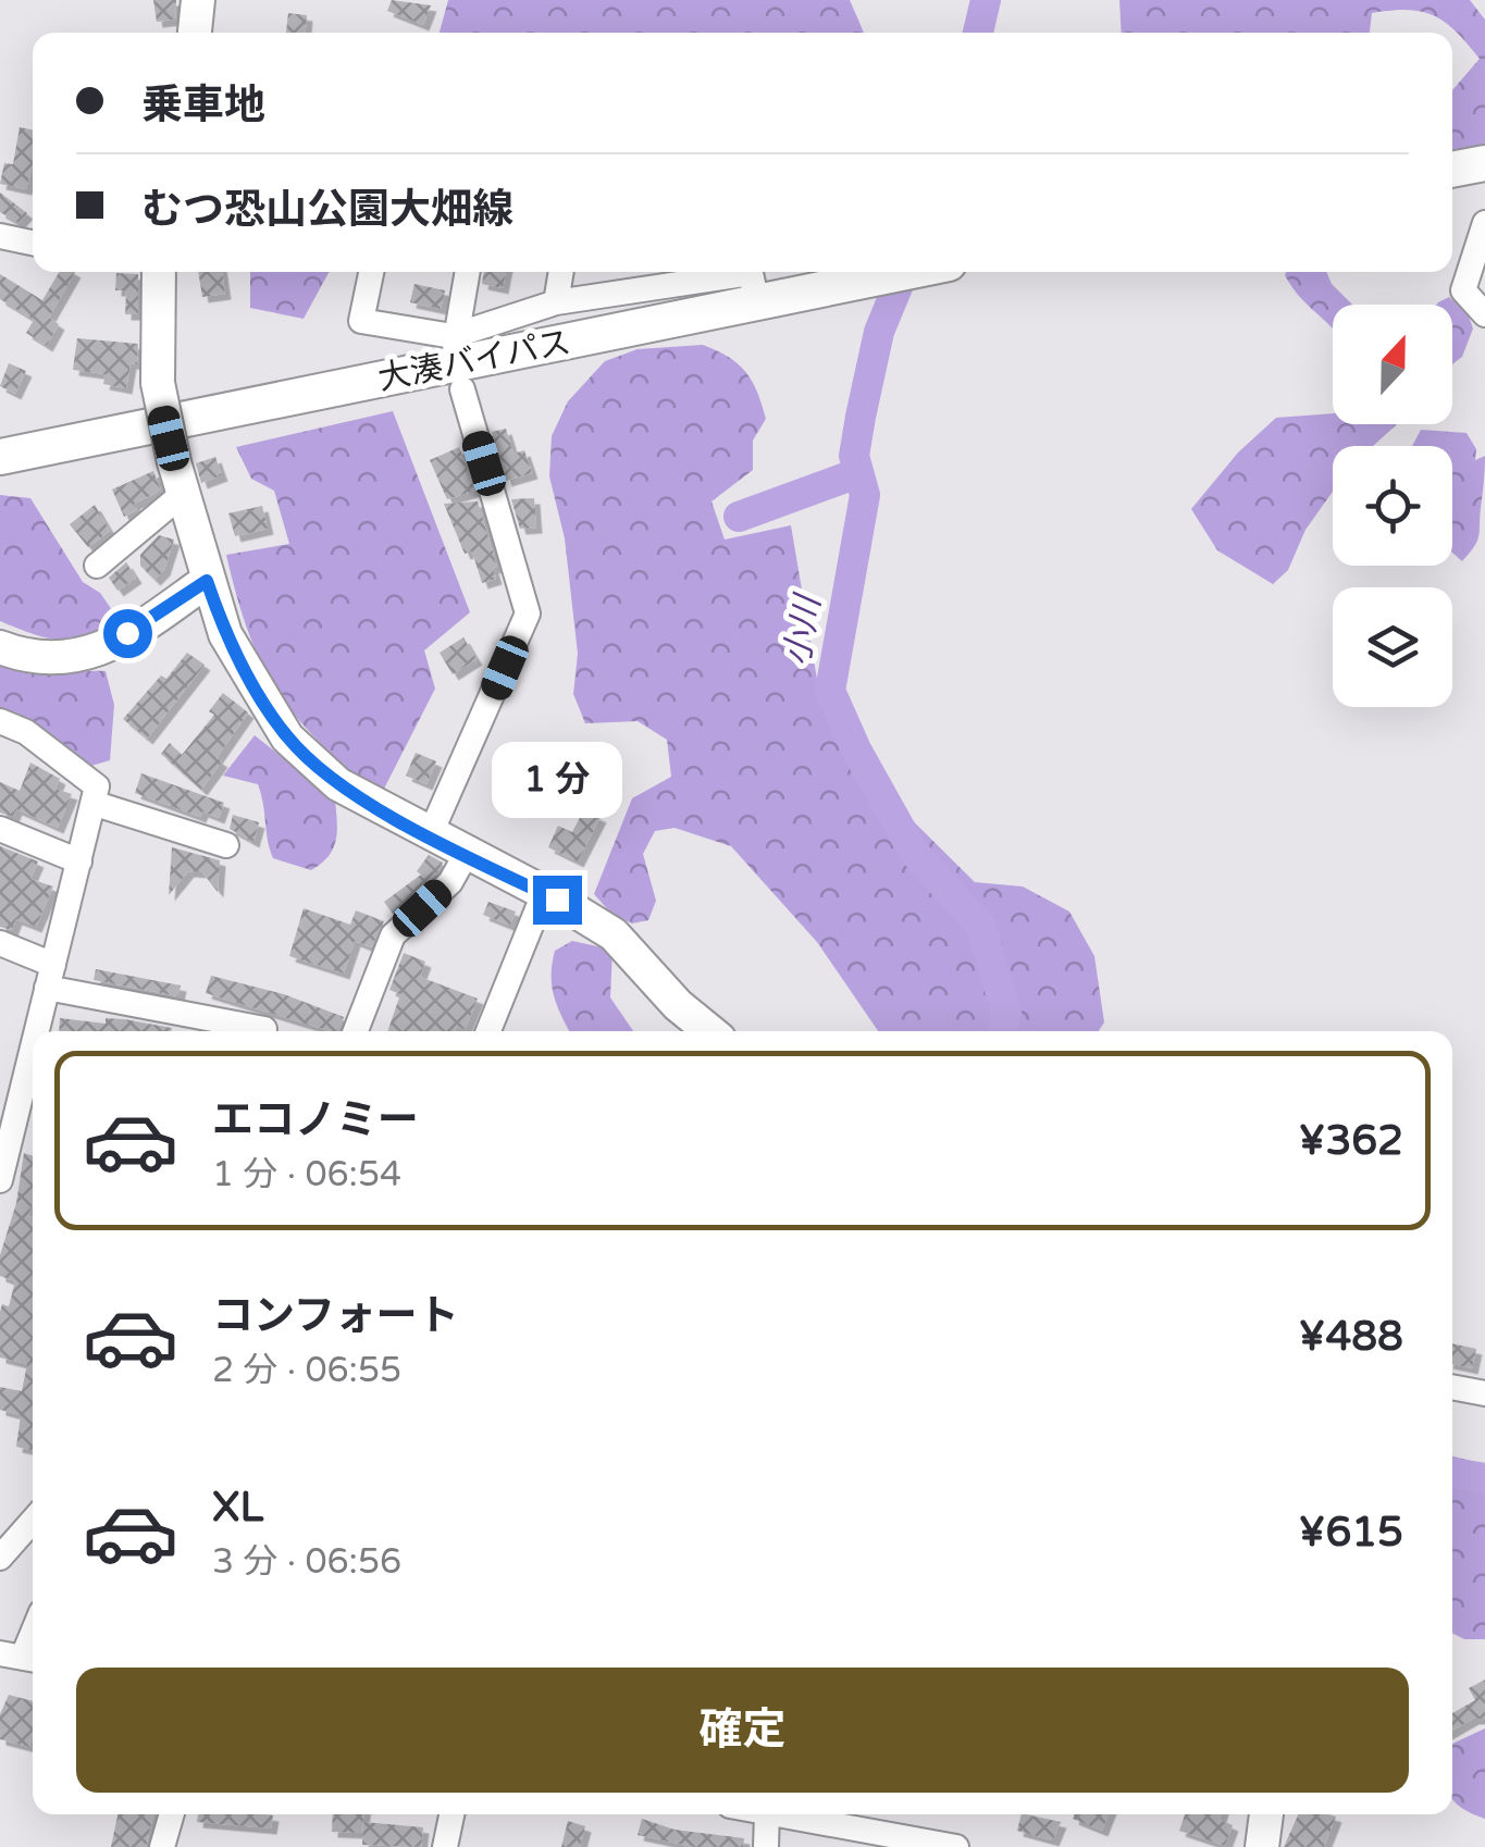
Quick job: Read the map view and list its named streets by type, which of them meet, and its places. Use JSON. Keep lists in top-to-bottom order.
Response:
{
  "streets": {
    "highway": ["大湊バイパス"]
  },
  "water": ["小川"],
  "north": "top",
  "page": {
    "banner": ["乗車地", "むつ恐山公園大畑線"],
    "bubble": "1 分",
    "list": [
      {
        "name": "エコノミー",
        "note": "1 分 · 06:54",
        "value": "¥362"
      },
      {
        "name": "コンフォート",
        "note": "2 分 · 06:55",
        "value": "¥488"
      },
      {
        "name": "XL",
        "note": "3 分 · 06:56",
        "value": "¥615"
      }
    ],
    "buttons": "確定"
  }
}
